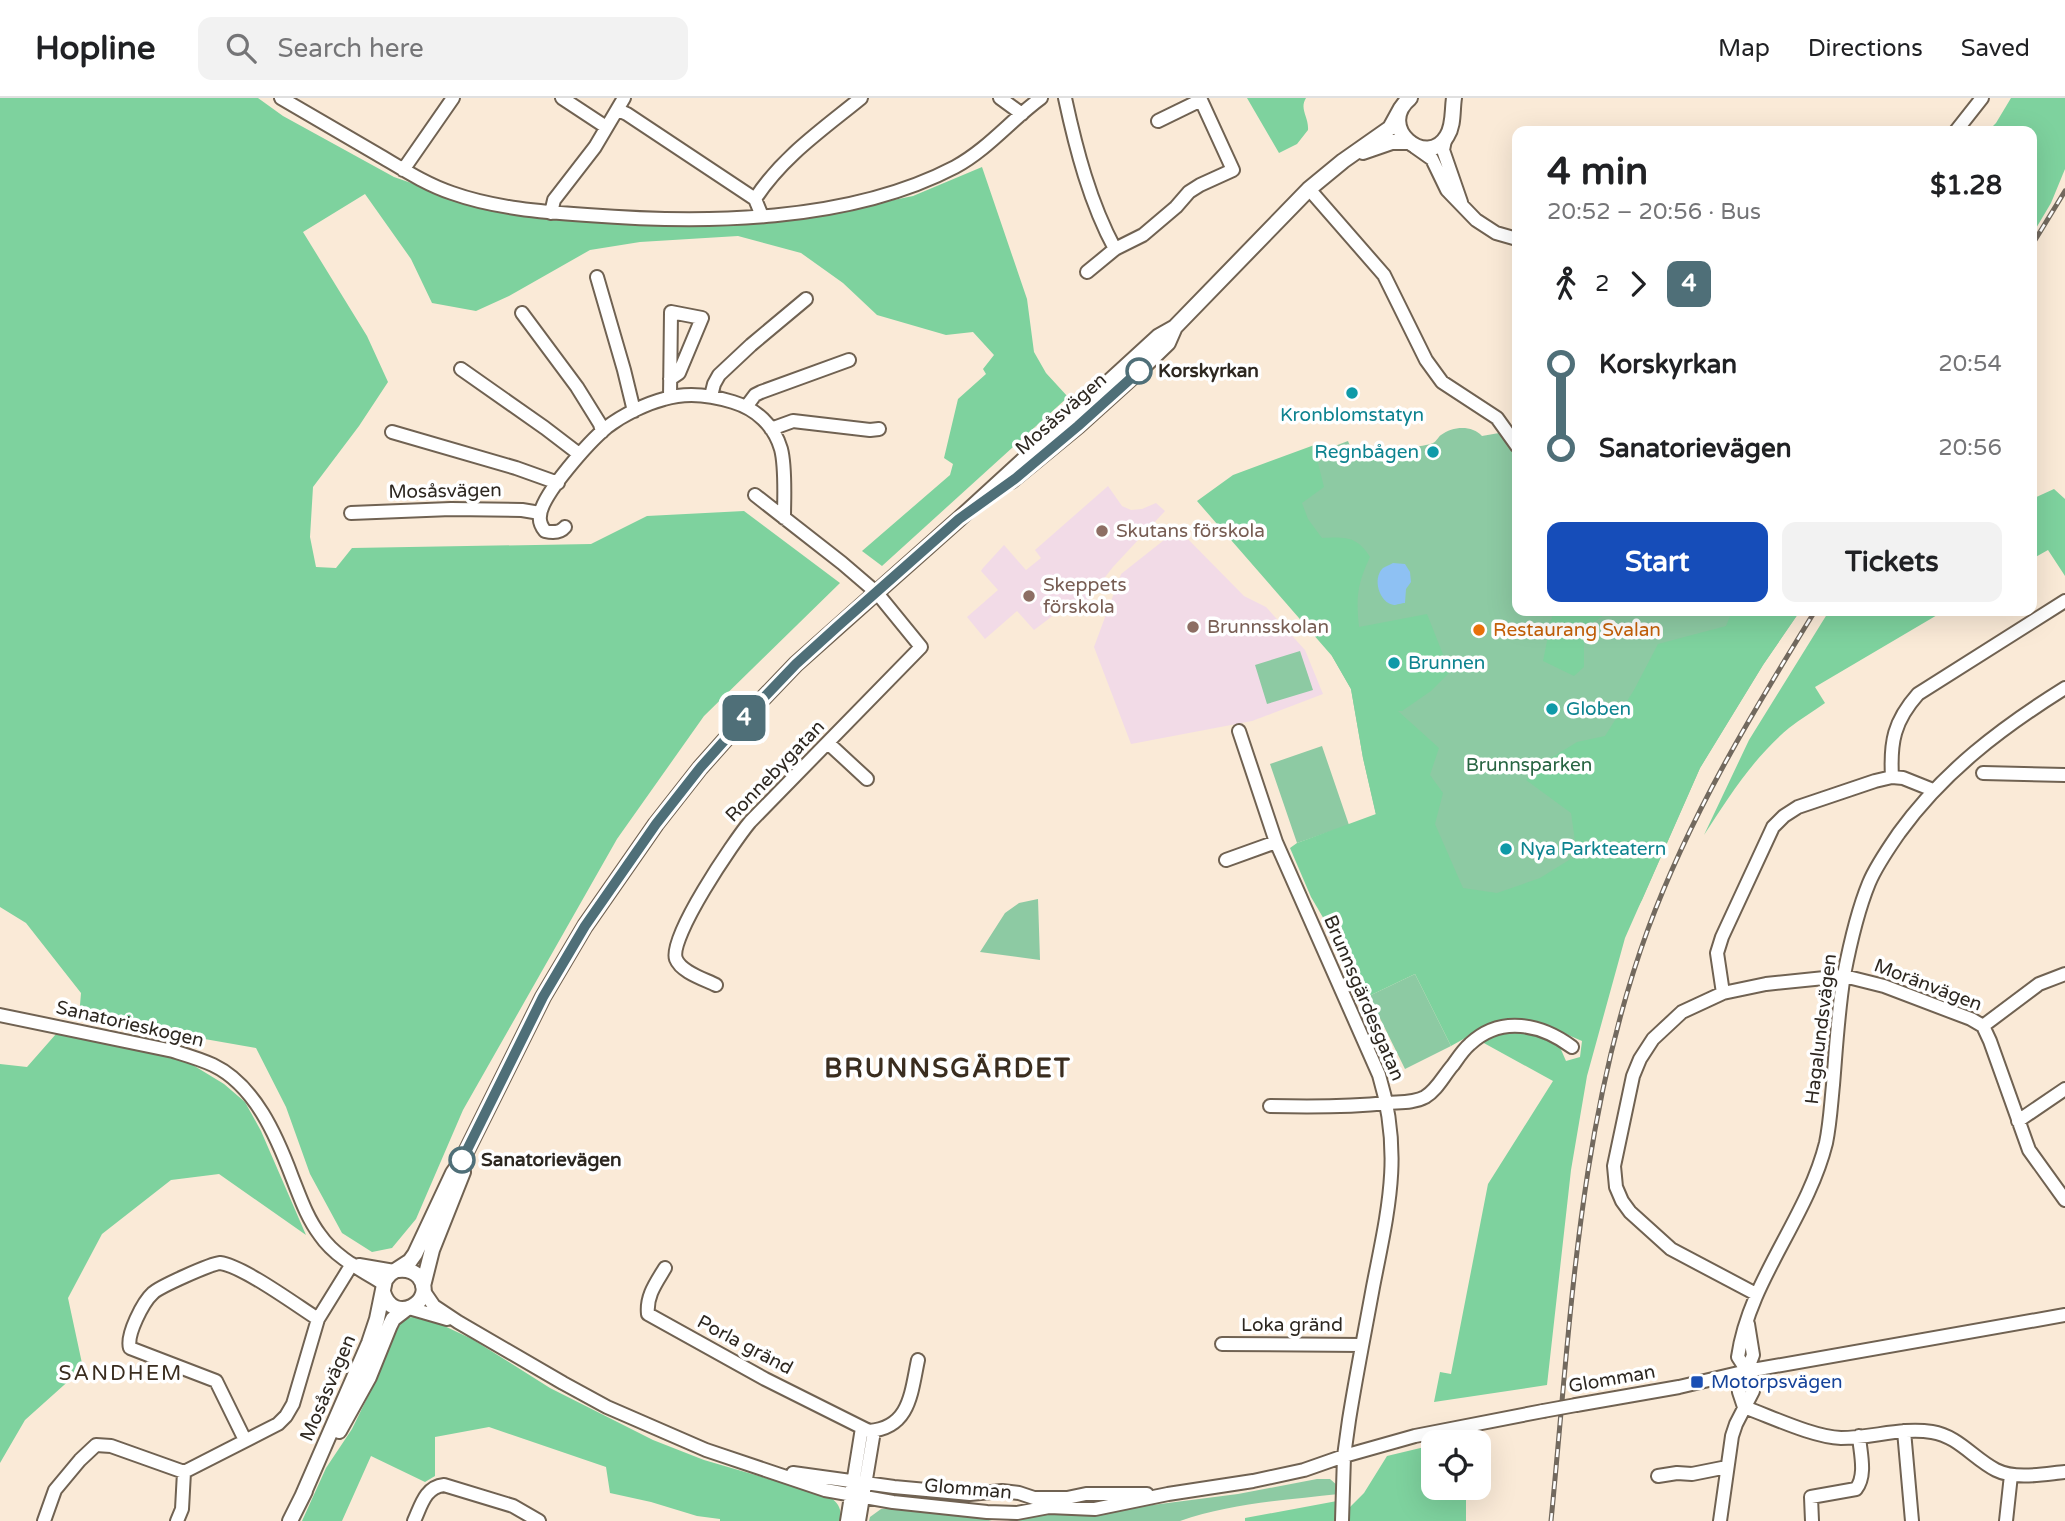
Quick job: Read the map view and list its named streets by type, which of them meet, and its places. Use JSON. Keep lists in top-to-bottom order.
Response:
{
  "streets": {
    "main road": ["Mosåsvägen"],
    "street": [
      "Ronnebygatan",
      "Moränvägen",
      "Brunnsgärdesgatan",
      "Sanatorieskogen",
      "Hagalundsvägen",
      "Loka gränd",
      "Porla gränd",
      "Glomman"
    ]
  },
  "crossings": [
    ["Mosåsvägen", "Ronnebygatan"],
    ["Mosåsvägen", "Glomman"],
    ["Moränvägen", "Hagalundsvägen"],
    ["Brunnsgärdesgatan", "Loka gränd"],
    ["Brunnsgärdesgatan", "Glomman"],
    ["Hagalundsvägen", "Glomman"]
  ],
  "districts": ["BRUNNSGÄRDET", "SANDHEM"],
  "parks": ["Brunnsparken"],
  "places": {
    "other": [
      "Korskyrkan",
      "Kronblomstatyn",
      "Regnbågen",
      "Skutans förskola",
      "Skeppets förskola",
      "Brunnsskolan",
      "Restaurang Svalan",
      "Brunnen",
      "Globen",
      "Nya Parkteatern",
      "Sanatorievägen"
    ],
    "transit": ["Motorpsvägen"]
  },
  "lines": ["bus line 4"],
  "page": {
    "header": "Hopline",
    "search": "Search here",
    "nav": ["Map", "Directions", "Saved"],
    "on_map": "4",
    "heading": ["4 min", "20:52 – 20:56 · Bus", "$1.28"],
    "legs": ["2", "4"],
    "list": [
      {
        "name": "Korskyrkan",
        "value": "20:54"
      },
      {
        "name": "Sanatorievägen",
        "value": "20:56"
      }
    ],
    "buttons": ["Start", "Tickets"]
  }
}
